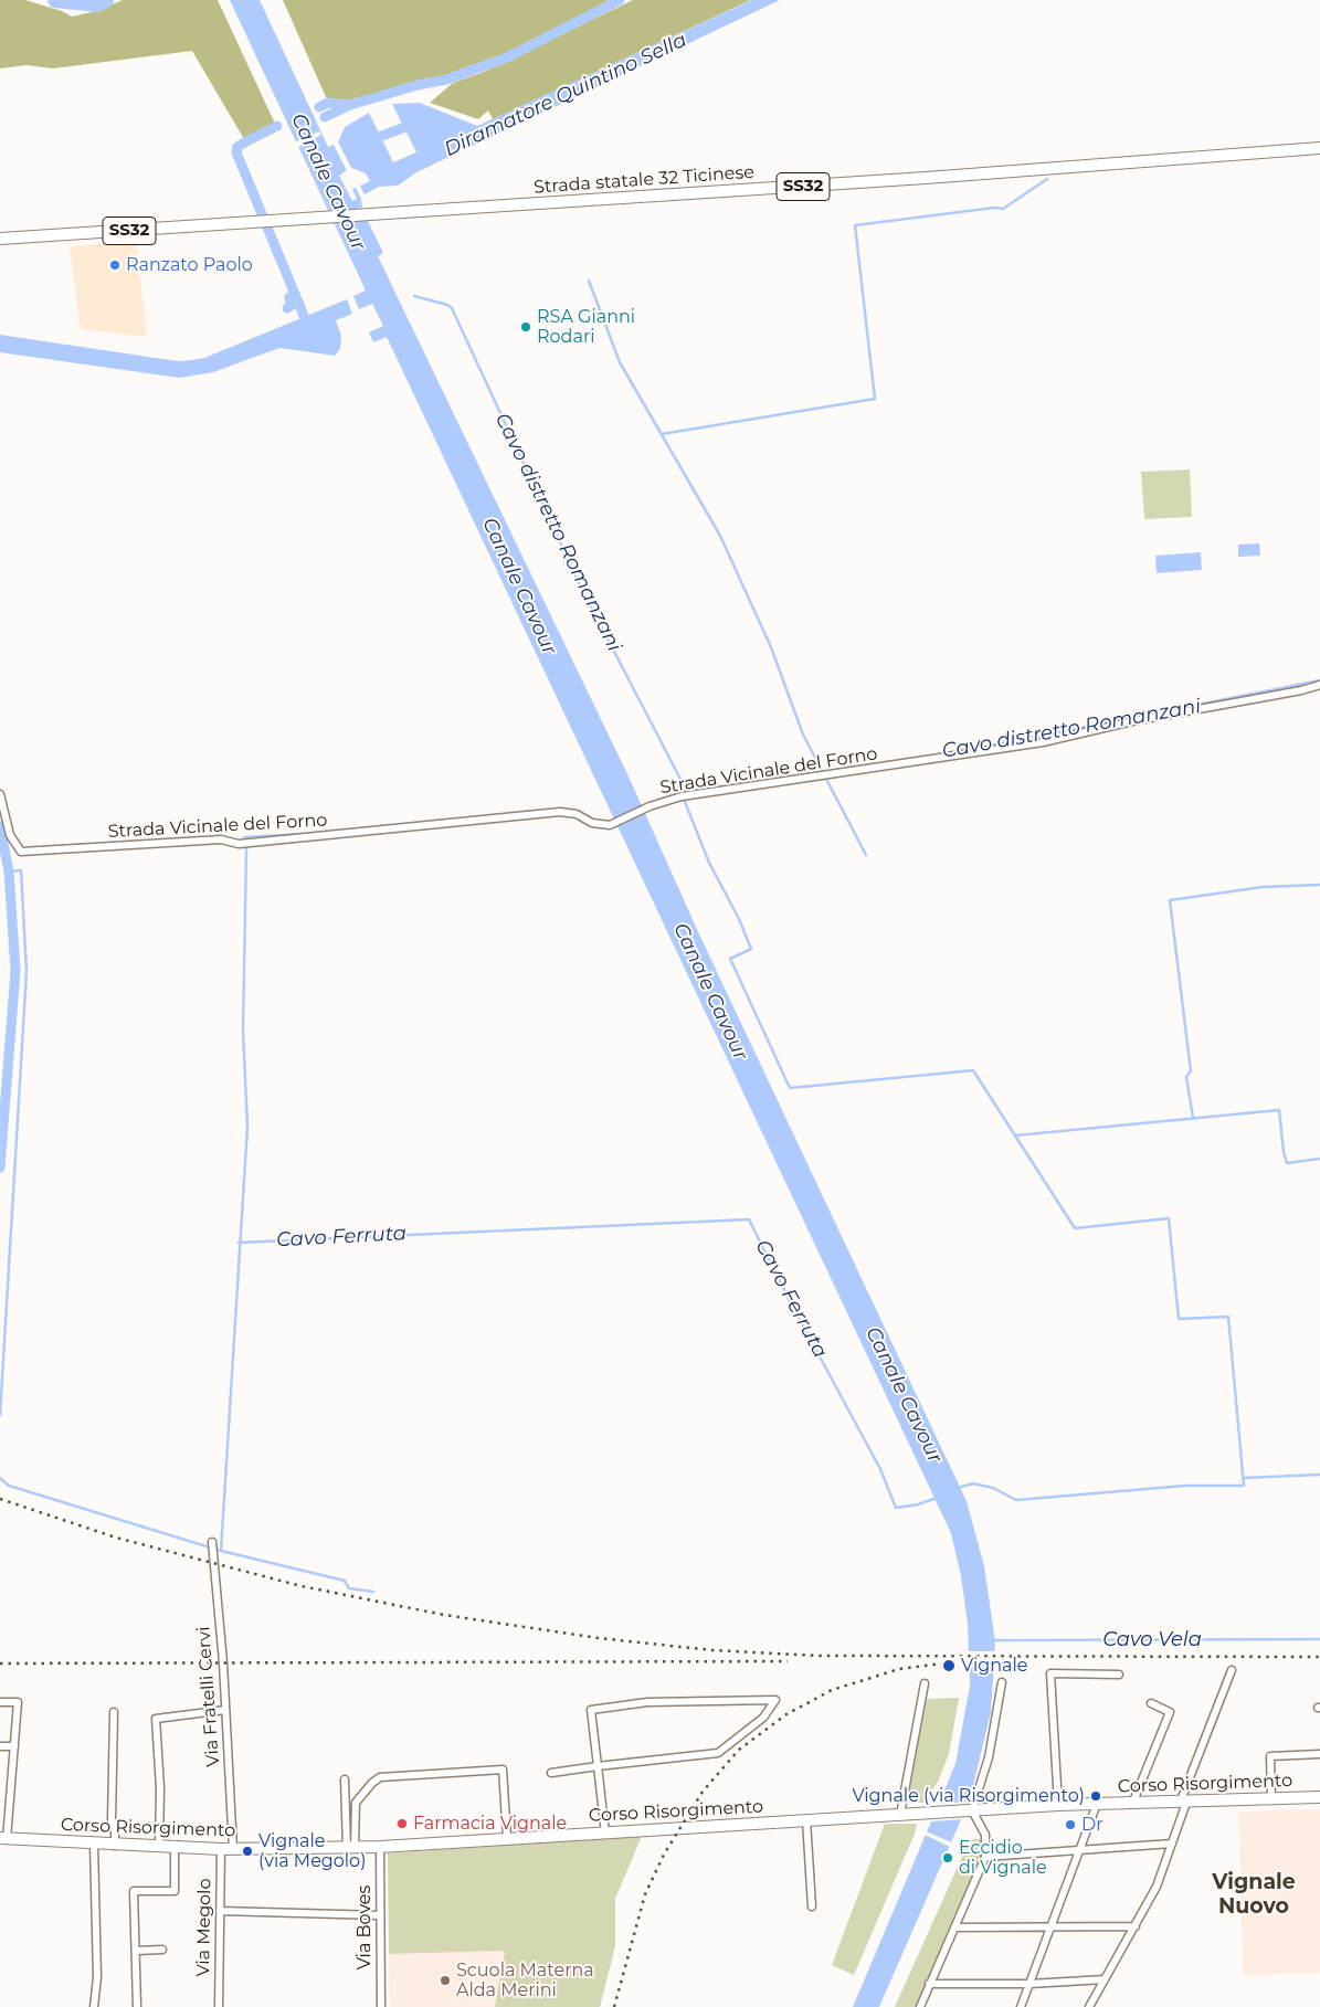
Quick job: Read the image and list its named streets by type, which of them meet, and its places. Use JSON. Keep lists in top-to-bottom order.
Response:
{
  "streets": {
    "main road": ["Strada statale 32 Ticinese", "SS32", "Corso Risorgimento"],
    "street": [
      "Strada Vicinale del Forno",
      "Via Fratelli Cervi",
      "Via Megolo",
      "Via Boves"
    ]
  },
  "crossings": [
    ["Via Fratelli Cervi", "Corso Risorgimento"],
    ["Via Fratelli Cervi", "Via Megolo"],
    ["Corso Risorgimento", "Via Megolo"],
    ["Corso Risorgimento", "Via Boves"]
  ],
  "districts": ["Vignale Nuovo"],
  "water": [
    "Diramatore Quintino Sella",
    "Canale Cavour",
    "Cavo distretto Romanzani",
    "Cavo Ferruta",
    "Cavo Vela"
  ],
  "places": [
    "Ranzato Paolo",
    "RSA Gianni Rodari",
    "Vignale",
    "Vignale (via Risorgimento)",
    "Farmacia Vignale",
    "Dr",
    "Vignale (via Megolo)",
    "Eccidio di Vignale",
    "Scuola Materna Alda Merini"
  ]
}
